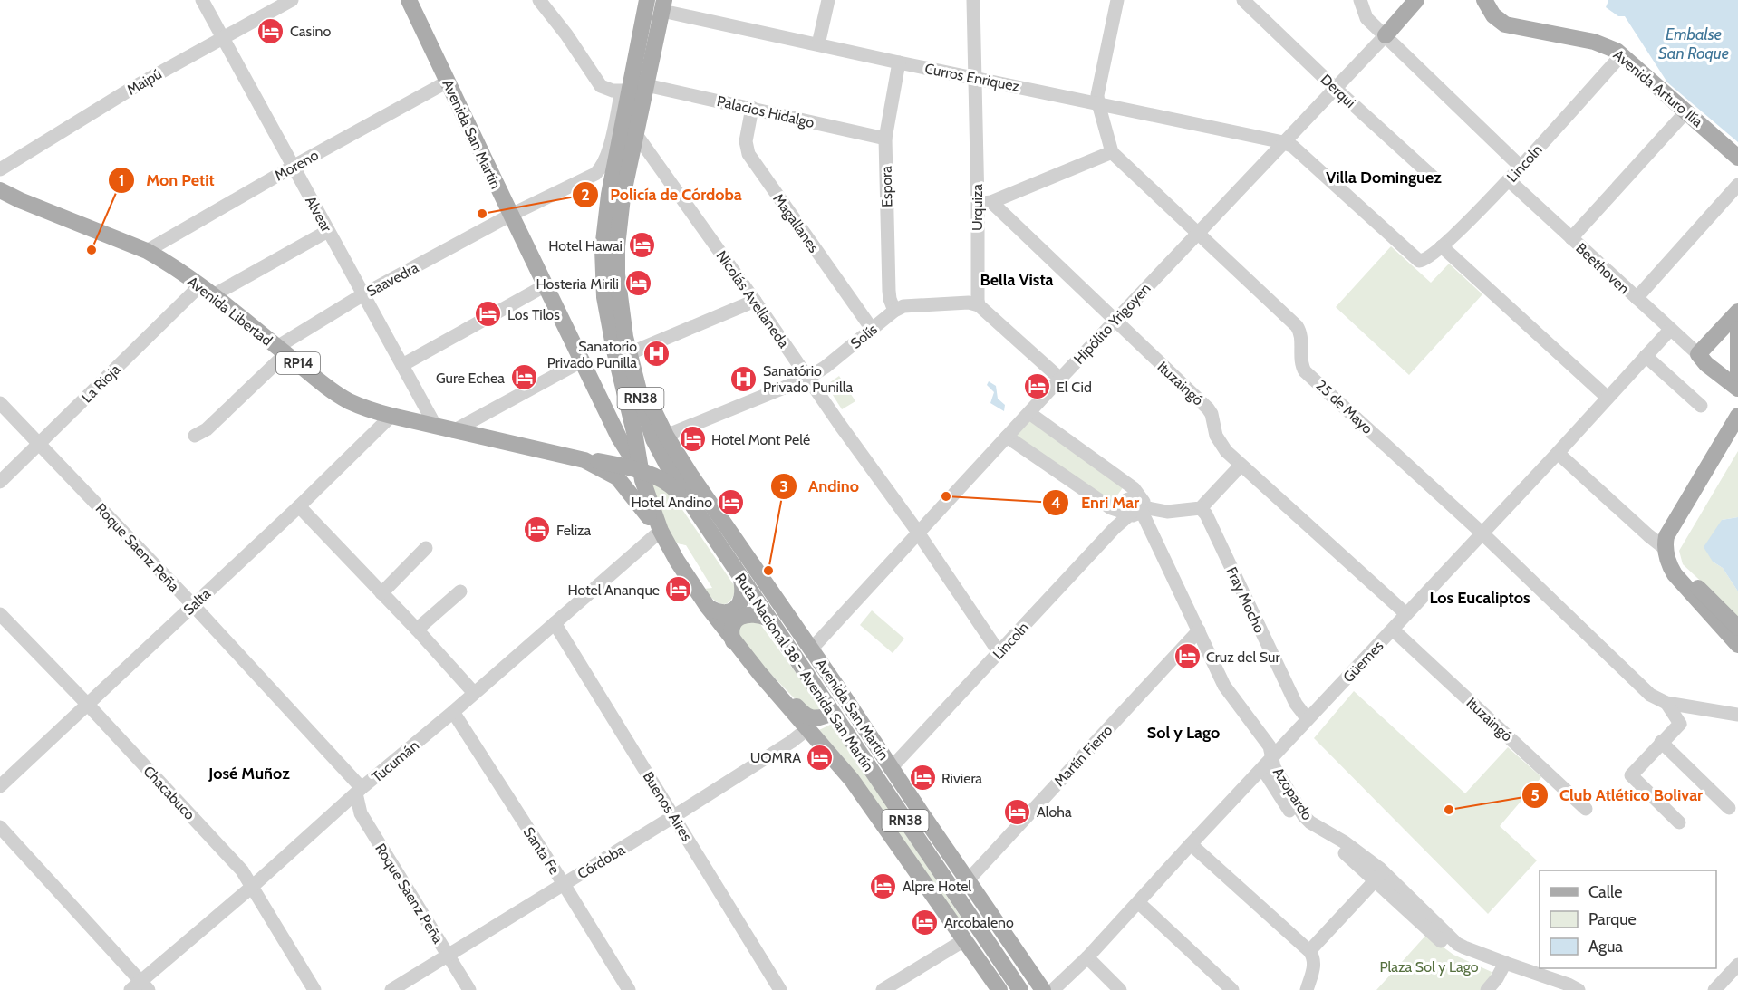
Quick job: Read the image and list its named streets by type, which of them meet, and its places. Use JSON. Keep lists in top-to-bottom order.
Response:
{
  "streets": {
    "main road": [
      "Avenida Arturo Ilía",
      "Avenida San Martín",
      "Avenida Libertad",
      "Hipólito Yrigoyen",
      "RP14",
      "RN38",
      "Ruta Nacional 38 - Avenida San Martín"
    ],
    "street": [
      "Curros Enriquez",
      "Maipú",
      "Derqui",
      "Palacios Hidalgo",
      "Lincoln",
      "Moreno",
      "Espora",
      "Urquiza",
      "Alvear",
      "Magallanes",
      "Beethoven",
      "Saavedra",
      "Nicolás Avellaneda",
      "Solís",
      "La Rioja",
      "Ituzaingó",
      "25 de Mayo",
      "Roque Saenz Peña",
      "Fray Mocho",
      "Salta",
      "Güemes",
      "Martín Fierro",
      "Tucumán",
      "Chacabuco",
      "Azopardo",
      "Buenos Aires",
      "Santa Fe",
      "Córdoba"
    ]
  },
  "crossings": [
    ["Curros Enriquez", "Lincoln"],
    ["Curros Enriquez", "Espora"],
    ["Curros Enriquez", "Urquiza"],
    ["Curros Enriquez", "Hipólito Yrigoyen"],
    ["Curros Enriquez", "RN38"],
    ["Maipú", "Alvear"],
    ["Avenida Arturo Ilía", "Lincoln"],
    ["Derqui", "Hipólito Yrigoyen"],
    ["Palacios Hidalgo", "Espora"],
    ["Palacios Hidalgo", "Magallanes"],
    ["Palacios Hidalgo", "RN38"],
    ["Avenida San Martín", "Lincoln"],
    ["Avenida San Martín", "Moreno"],
    ["Avenida San Martín", "Saavedra"],
    ["Avenida San Martín", "Avenida Libertad"],
    ["Avenida San Martín", "Hipólito Yrigoyen"],
    ["Avenida San Martín", "Solís"],
    ["Avenida San Martín", "RP14"],
    ["Avenida San Martín", "RN38"],
    ["Avenida San Martín", "Ruta Nacional 38 - Avenida San Martín"],
    ["Avenida San Martín", "Martín Fierro"],
    ["Lincoln", "Beethoven"],
    ["Lincoln", "Nicolás Avellaneda"],
    ["Lincoln", "Hipólito Yrigoyen"],
    ["Lincoln", "Azopardo"],
    ["Moreno", "Alvear"],
    ["Moreno", "Avenida Libertad"],
    ["Espora", "Solís"],
    ["Urquiza", "Solís"],
    ["Urquiza", "Ituzaingó"],
    ["Alvear", "Saavedra"],
    ["Alvear", "Avenida Libertad"],
    ["Magallanes", "Solís"],
    ["Beethoven", "Güemes"],
    ["Saavedra", "Avenida Libertad"],
    ["Nicolás Avellaneda", "Hipólito Yrigoyen"],
    ["Nicolás Avellaneda", "Solís"],
    ["Nicolás Avellaneda", "RN38"],
    ["Avenida Libertad", "RP14"],
    ["Avenida Libertad", "La Rioja"],
    ["Avenida Libertad", "Salta"],
    ["Avenida Libertad", "Ruta Nacional 38 - Avenida San Martín"],
    ["Avenida Libertad", "Tucumán"],
    ["Hipólito Yrigoyen", "Ituzaingó"],
    ["Hipólito Yrigoyen", "25 de Mayo"],
    ["Hipólito Yrigoyen", "Azopardo"],
    ["RP14", "Ruta Nacional 38 - Avenida San Martín"],
    ["La Rioja", "Roque Saenz Peña"],
    ["Ituzaingó", "Güemes"],
    ["RN38", "Ruta Nacional 38 - Avenida San Martín"],
    ["25 de Mayo", "Güemes"],
    ["Roque Saenz Peña", "Salta"],
    ["Roque Saenz Peña", "Tucumán"],
    ["Roque Saenz Peña", "Córdoba"],
    ["Fray Mocho", "Güemes"],
    ["Salta", "Chacabuco"],
    ["Güemes", "Azopardo"],
    ["Ruta Nacional 38 - Avenida San Martín", "Tucumán"],
    ["Ruta Nacional 38 - Avenida San Martín", "Córdoba"],
    ["Martín Fierro", "Azopardo"],
    ["Tucumán", "Chacabuco"],
    ["Tucumán", "Buenos Aires"],
    ["Tucumán", "Santa Fe"],
    ["Buenos Aires", "Córdoba"],
    ["Santa Fe", "Córdoba"]
  ],
  "districts": [
    "Villa Dominguez",
    "Bella Vista",
    "Los Eucaliptos",
    "Sol y Lago",
    "José Muñoz"
  ],
  "water": ["Embalse San Roque"],
  "parks": ["Plaza Sol y Lago"],
  "places": {
    "hotel": [
      "Casino",
      "Hotel Hawai",
      "Hosteria Mirili",
      "Los Tilos",
      "Gure Echea",
      "El Cid",
      "Hotel Mont Pelé",
      "Hotel Andino",
      "Feliza",
      "Hotel Ananque",
      "Cruz del Sur",
      "UOMRA",
      "Riviera",
      "Aloha",
      "Alpre Hotel",
      "Arcobaleno"
    ],
    "other": [
      "Policía de Córdoba",
      "Mon Petit",
      "Enri Mar",
      "Andino",
      "Club Atlético Bolivar"
    ],
    "hospital": ["Sanatorio Privado Punilla", "Sanatório Privado Punilla"]
  },
  "legend": ["Calle", "Parque", "Agua"]
}
